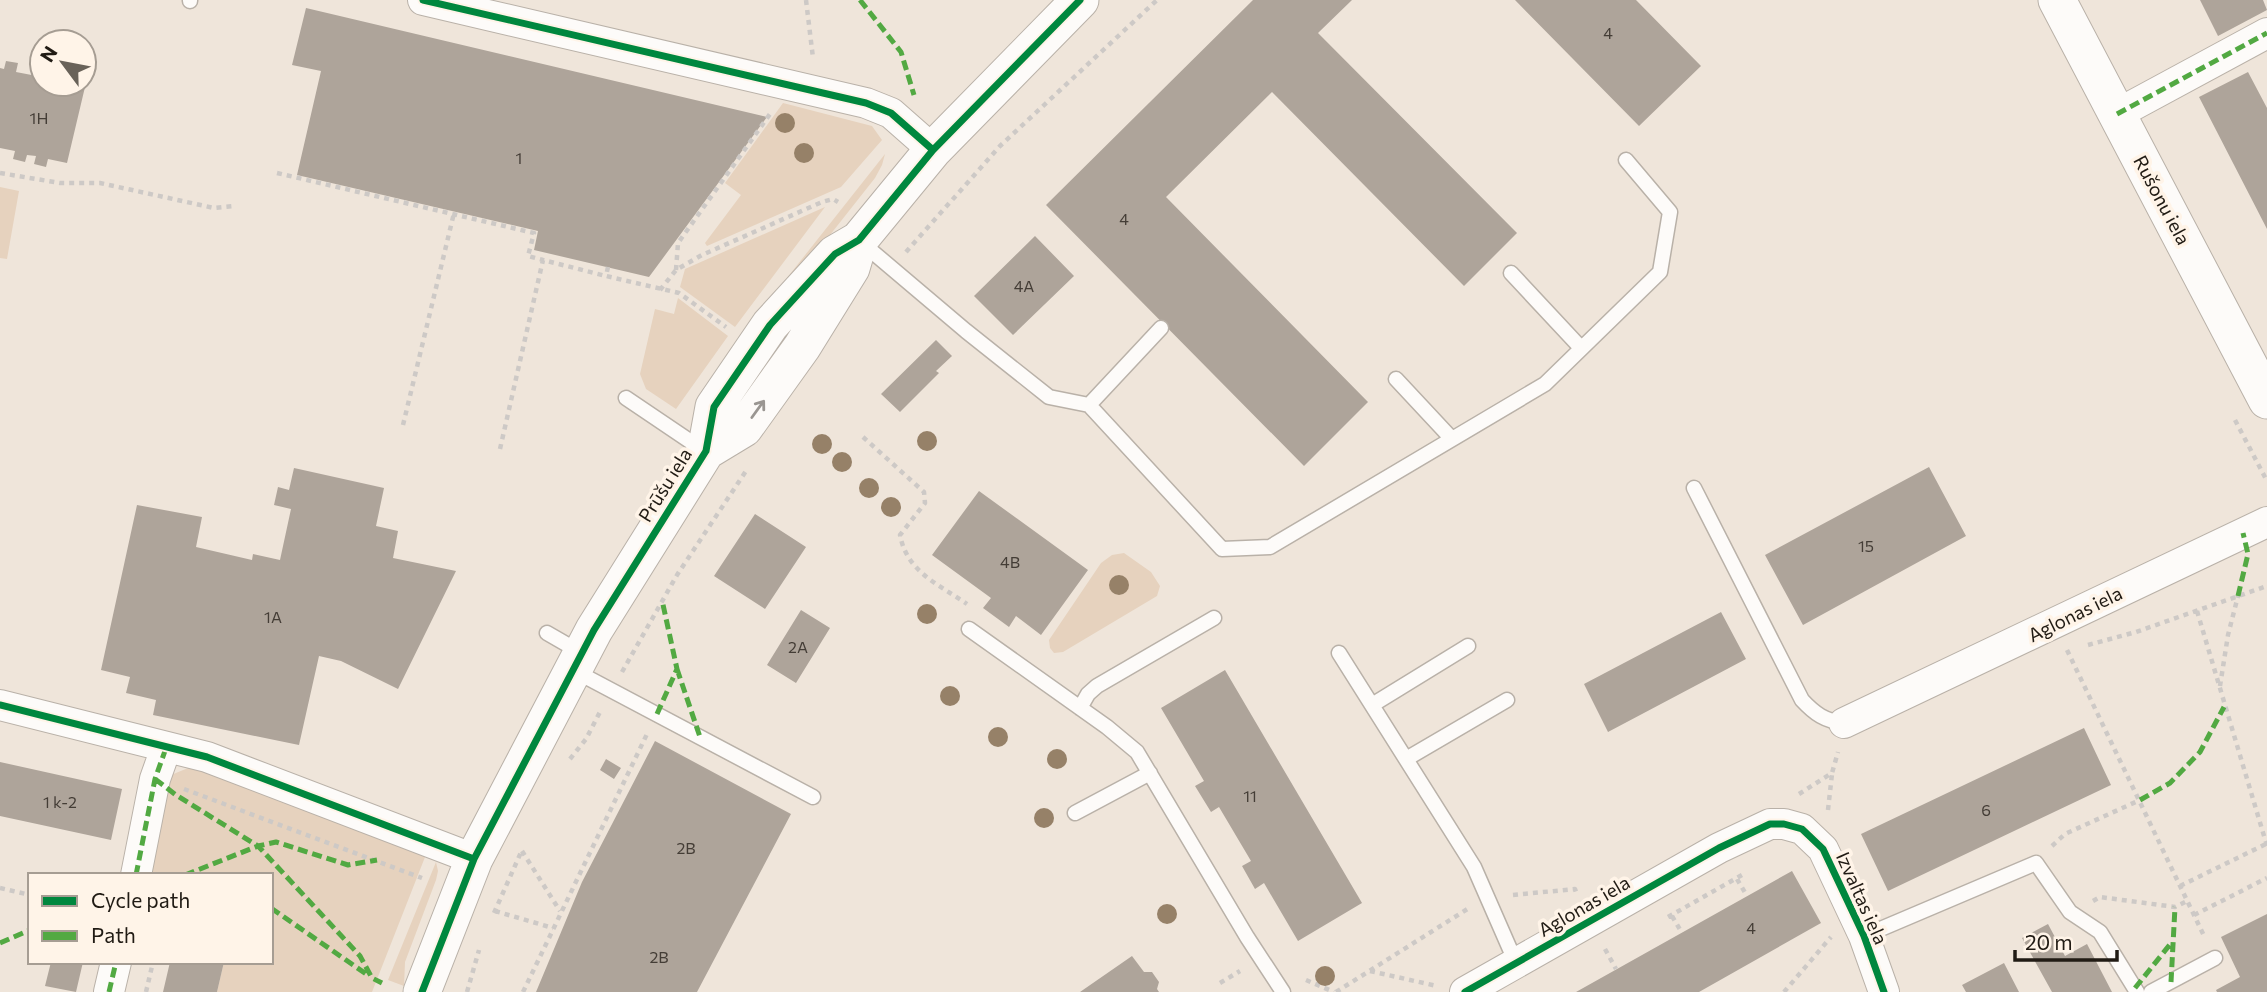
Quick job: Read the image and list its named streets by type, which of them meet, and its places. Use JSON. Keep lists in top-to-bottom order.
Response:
{
  "streets": {
    "street": [
      "Rušonu iela",
      "Prūšu iela",
      "Aglonas iela",
      "Izvaltas iela"
    ]
  },
  "crossings": [
    ["Aglonas iela", "Izvaltas iela"]
  ],
  "house_numbers": [
    "4",
    "1H",
    "1",
    "4",
    "4A",
    "15",
    "4B",
    "1A",
    "2A",
    "11",
    "1 k-2",
    "6",
    "2B",
    "4",
    "2B"
  ],
  "legend": ["Cycle path", "Path"],
  "scale_bar": "20 m",
  "north": "top left"
}
